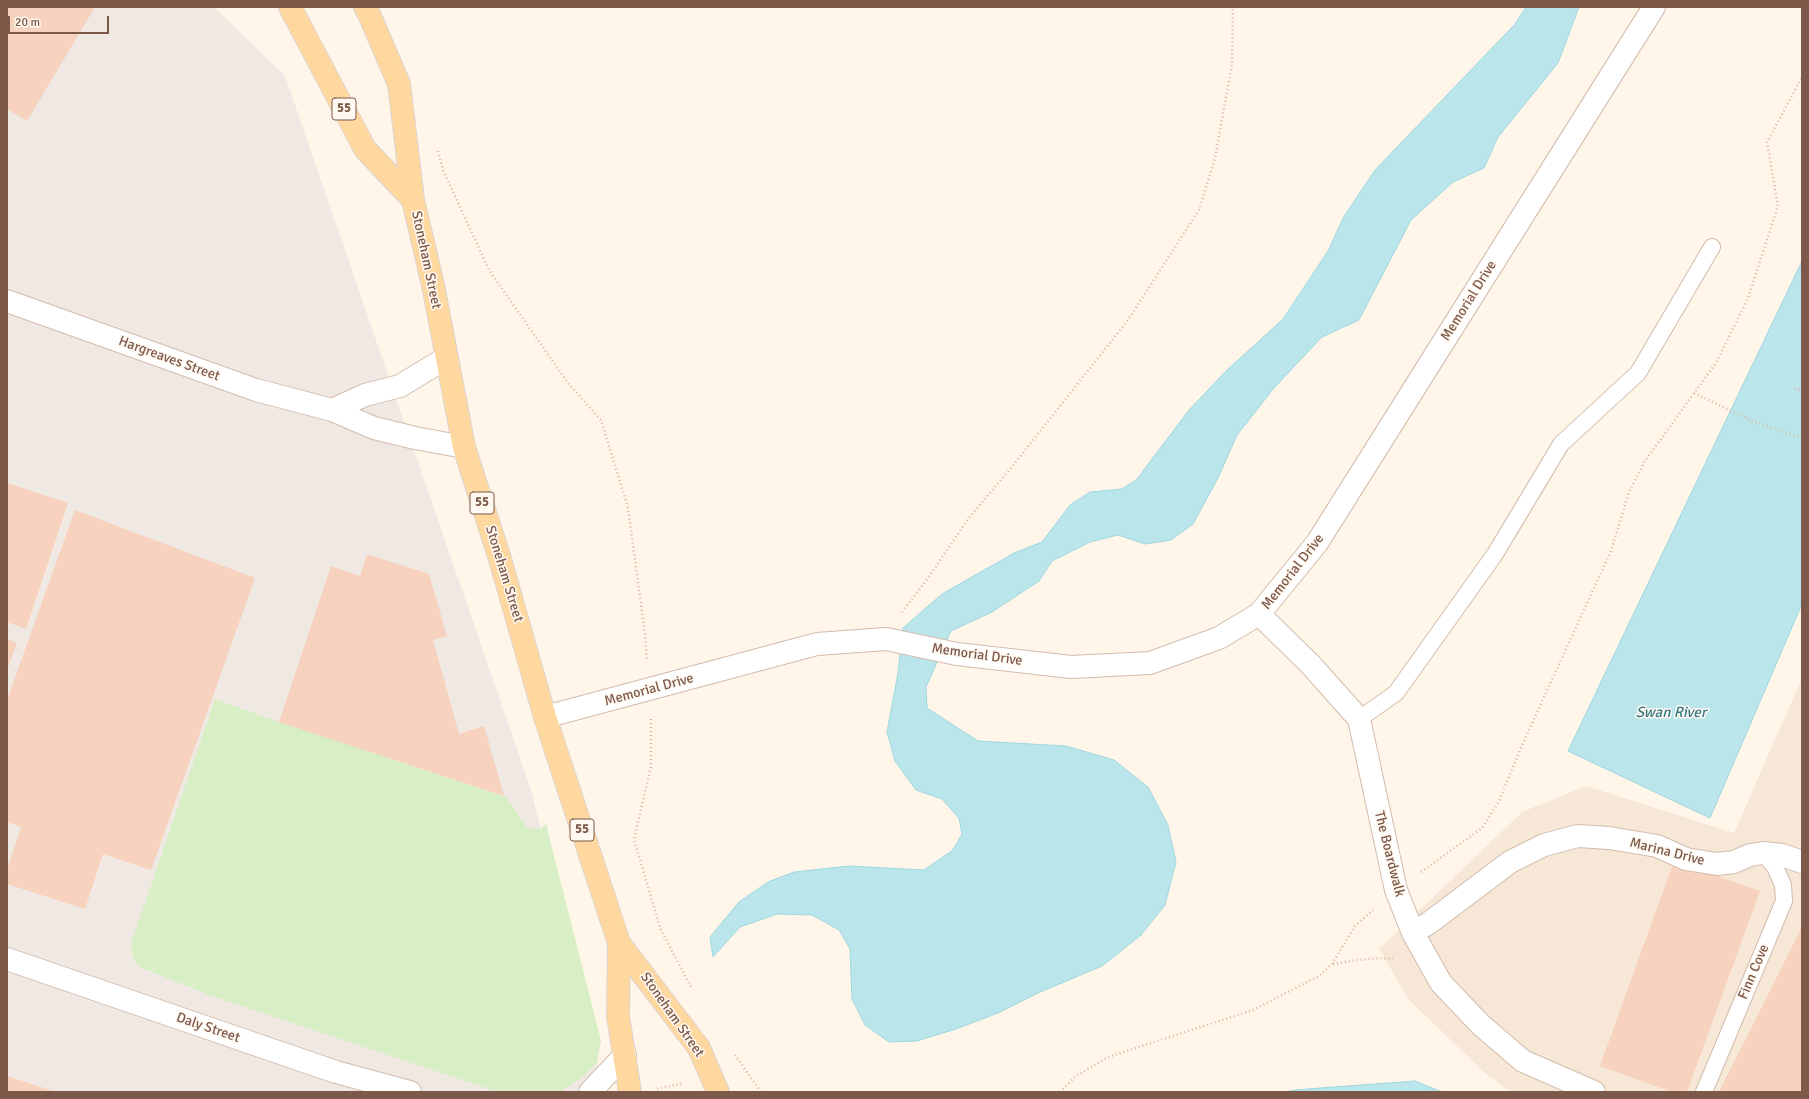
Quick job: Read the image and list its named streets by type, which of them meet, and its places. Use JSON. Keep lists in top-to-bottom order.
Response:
{
  "streets": {
    "main road": ["55", "Stoneham Street"],
    "street": [
      "Memorial Drive",
      "Hargreaves Street",
      "Marina Drive",
      "The Boardwalk",
      "Daly Street"
    ],
    "lane": ["Finn Cove"]
  },
  "crossings": [
    ["Stoneham Street", "Memorial Drive"],
    ["Stoneham Street", "Hargreaves Street"],
    ["Marina Drive", "The Boardwalk"],
    ["Marina Drive", "Finn Cove"]
  ],
  "water": ["Swan River"],
  "scale_bar": "20 m"
}
